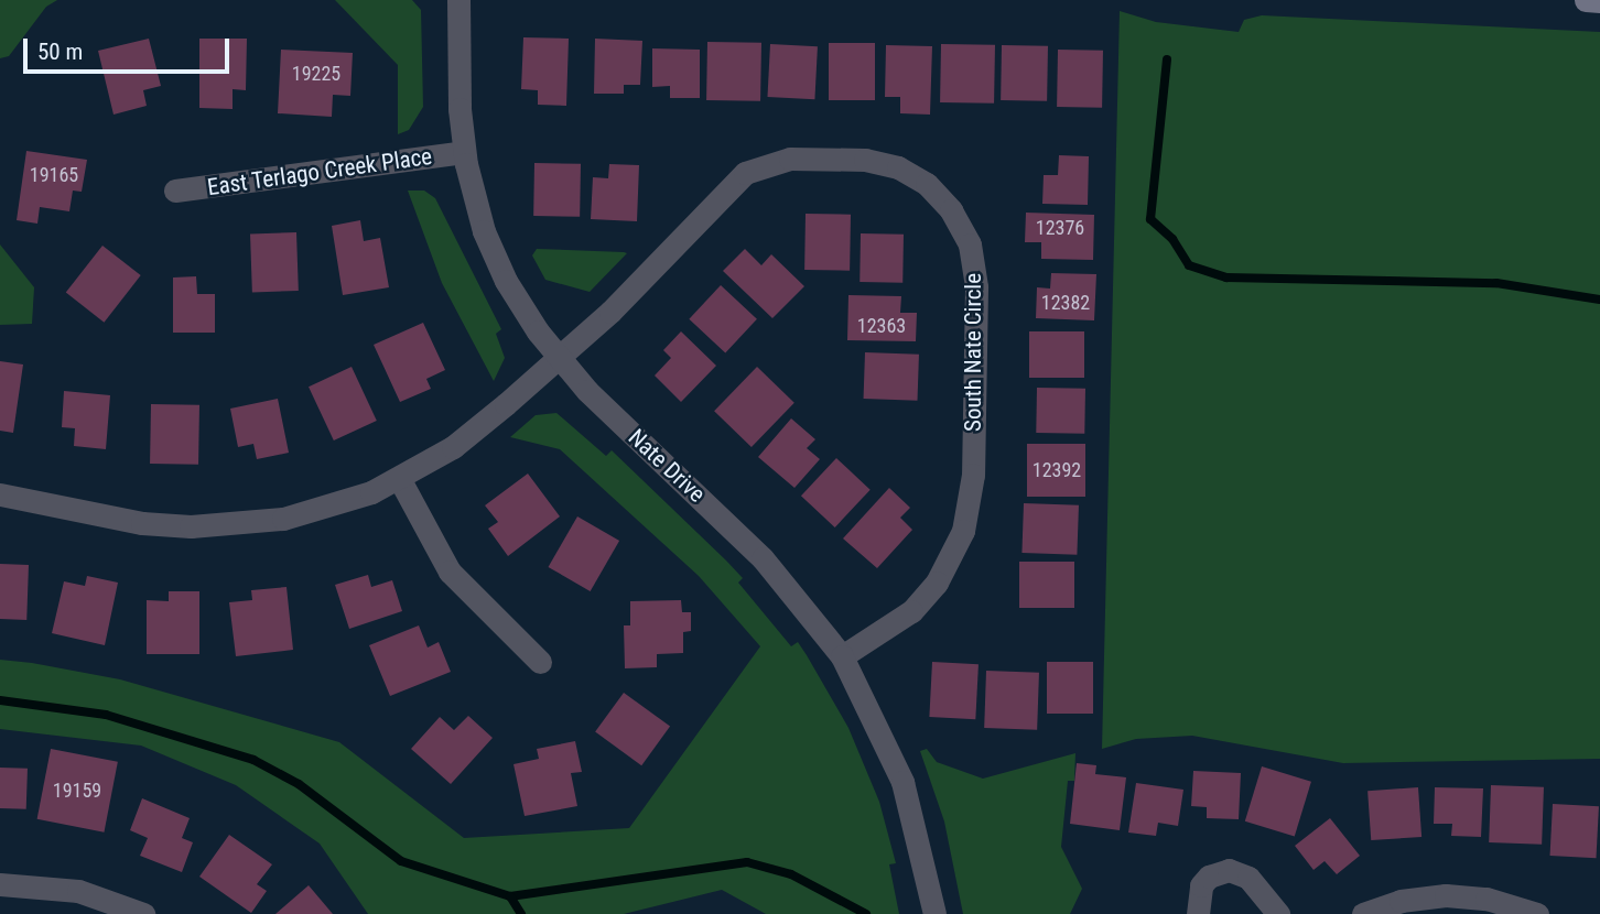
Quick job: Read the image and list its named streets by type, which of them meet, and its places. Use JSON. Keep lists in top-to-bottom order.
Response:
{
  "streets": {
    "street": ["East Terlago Creek Place", "South Nate Circle", "Nate Drive"]
  },
  "crossings": [
    ["East Terlago Creek Place", "Nate Drive"],
    ["South Nate Circle", "Nate Drive"]
  ],
  "house_numbers": [
    "19225",
    "19165",
    "12376",
    "12382",
    "12363",
    "12392",
    "19159"
  ],
  "scale_bar": "50 m"
}
